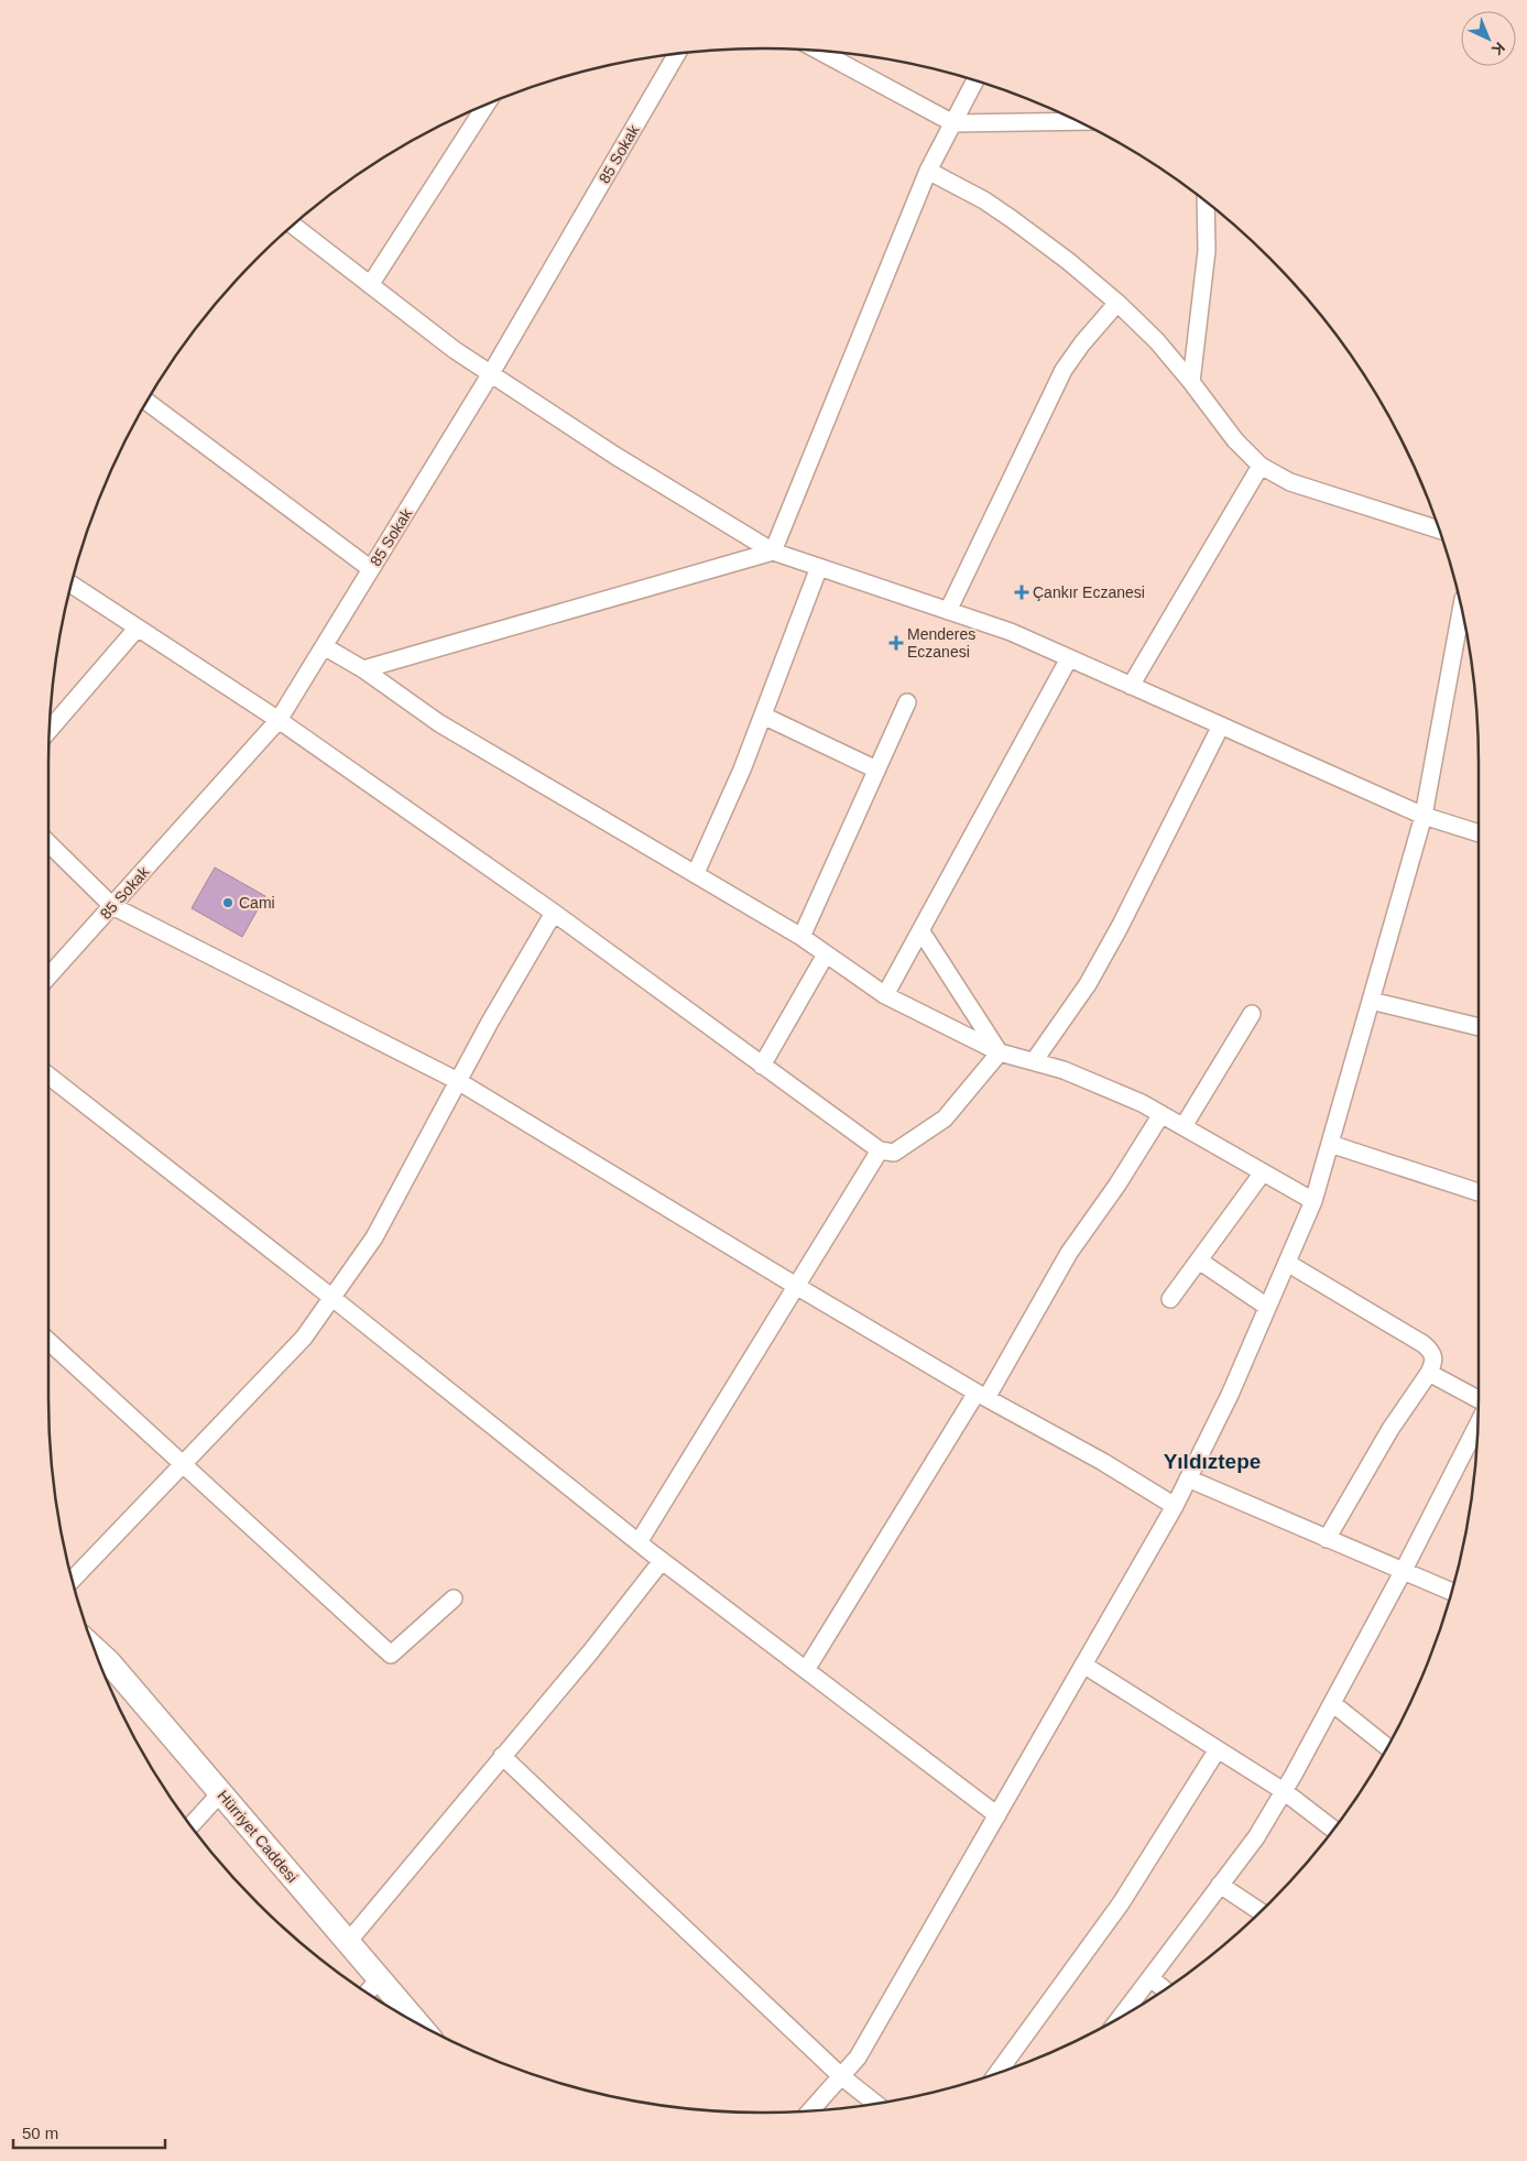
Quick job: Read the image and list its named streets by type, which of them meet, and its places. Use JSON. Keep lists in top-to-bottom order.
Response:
{
  "streets": {
    "street": ["85 Sokak", "Hürriyet Caddesi"]
  },
  "districts": ["Yıldıztepe"],
  "places": {
    "health": ["Çankır Eczanesi", "Menderes Eczanesi"],
    "other": ["Cami"]
  },
  "scale_bar": "50 m",
  "north": "bottom right"
}
